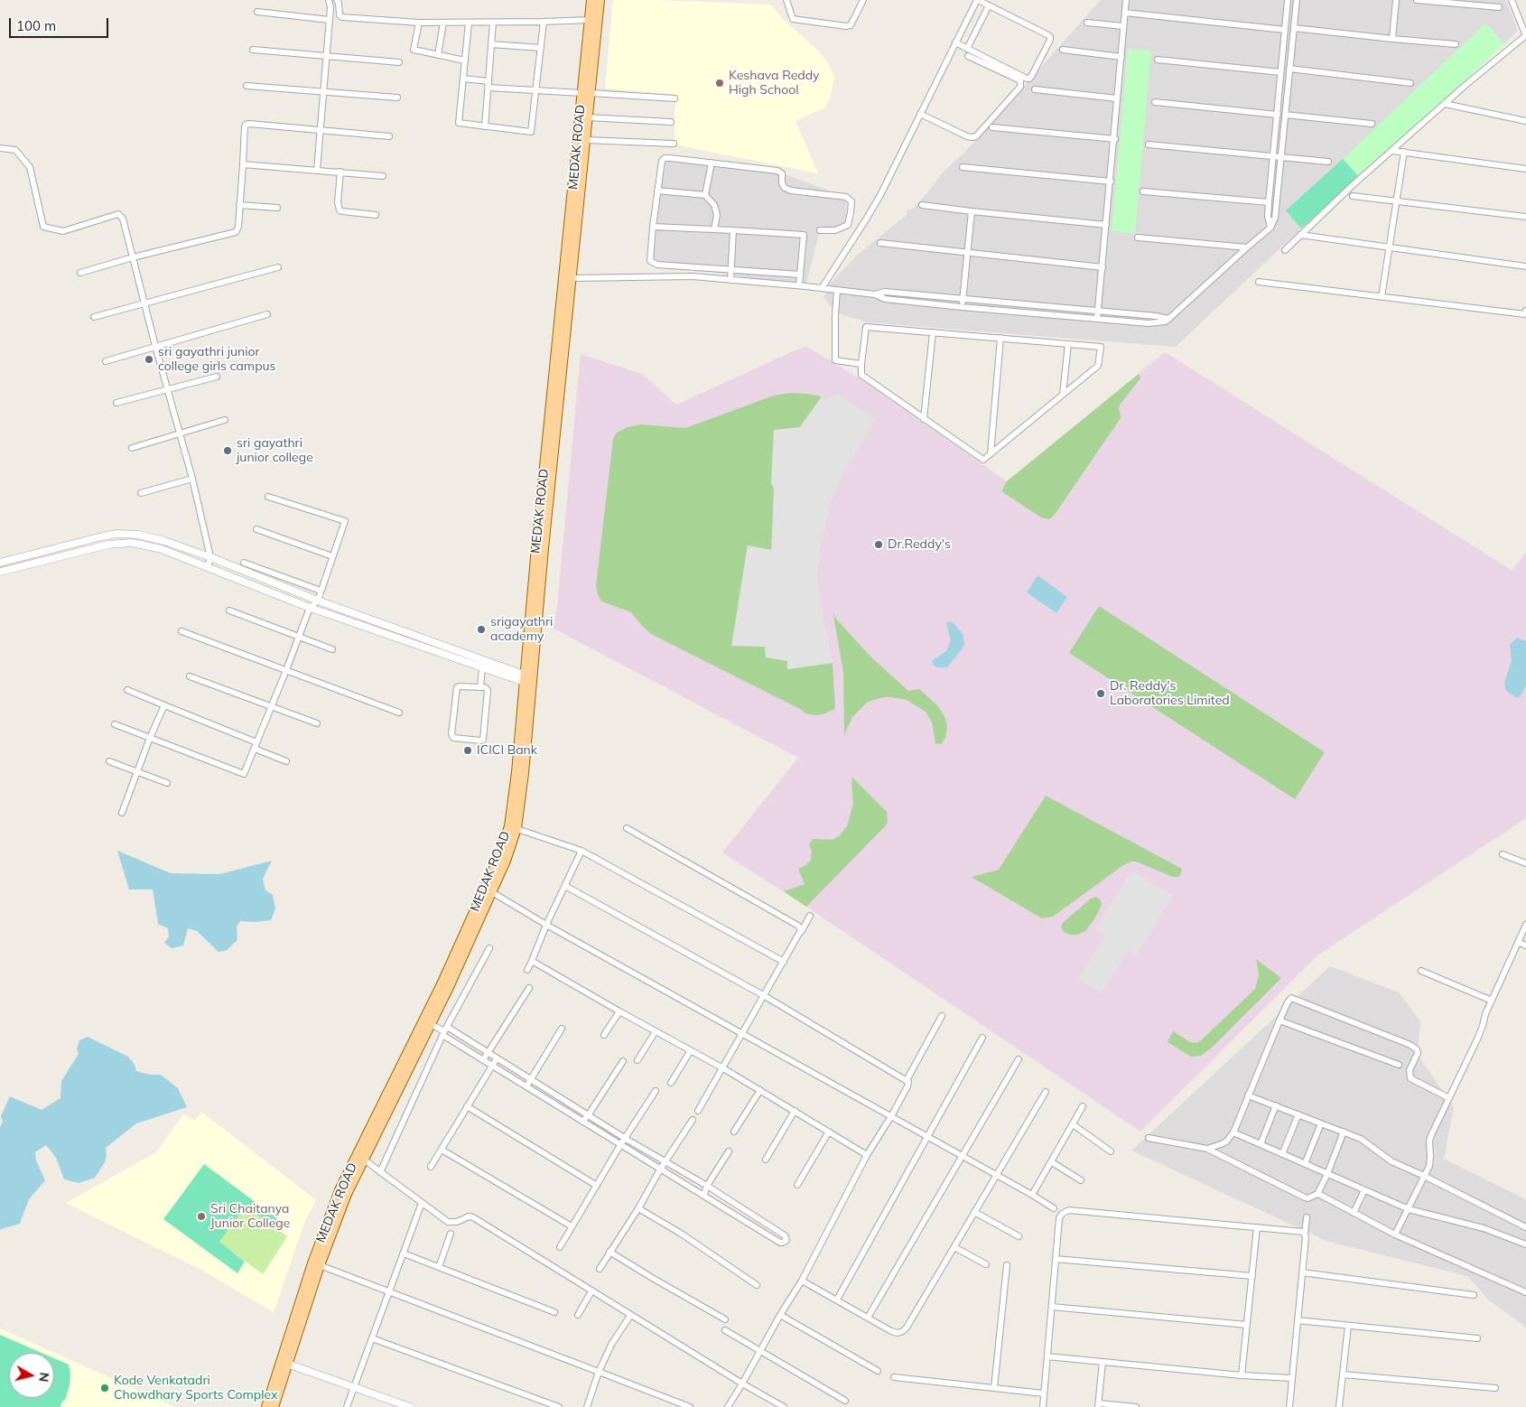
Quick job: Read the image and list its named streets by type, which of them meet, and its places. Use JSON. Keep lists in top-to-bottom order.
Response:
{
  "streets": {
    "main road": ["MEDAK ROAD"]
  },
  "places": [
    "Keshava Reddy High School",
    "sri gayathri junior college girls campus",
    "sri gayathri junior college",
    "Dr.Reddy's",
    "srigayathri academy",
    "Dr. Reddy's Laboratories Limited",
    "ICICI Bank",
    "Sri Chaitanya Junior College",
    "Kode Venkatadri Chowdhary Sports Complex"
  ],
  "scale_bar": "100 m",
  "north": "right"
}
